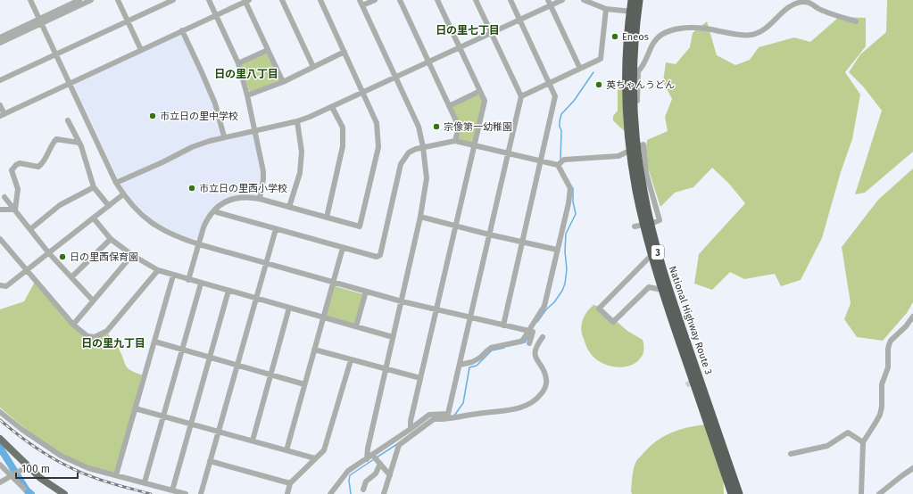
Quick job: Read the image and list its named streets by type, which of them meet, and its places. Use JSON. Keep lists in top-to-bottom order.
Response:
{
  "streets": {
    "highway": ["3", "National Highway Route 3"]
  },
  "districts": ["日の里七丁目", "日の里八丁目", "日の里九丁目"],
  "places": [
    "Eneos",
    "英ちゃんうどん",
    "市立日の里中学校",
    "宗像第一幼稚園",
    "市立日の里西小学校",
    "日の里西保育園"
  ],
  "scale_bar": "100 m"
}
